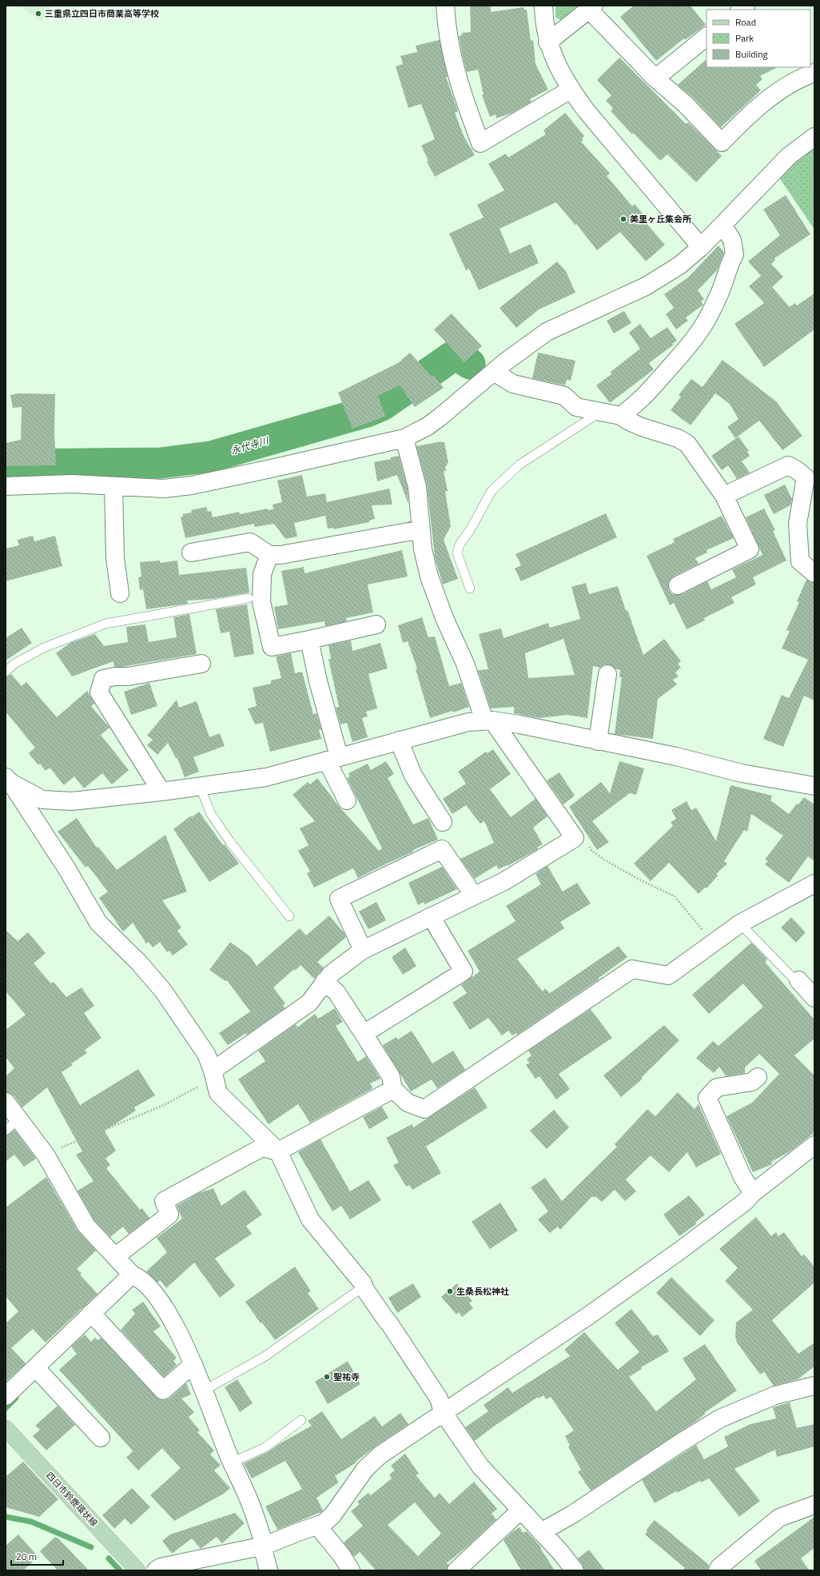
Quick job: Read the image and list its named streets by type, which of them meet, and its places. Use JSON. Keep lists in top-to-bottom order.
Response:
{
  "streets": {
    "main road": ["四日市鈴鹿環状線"]
  },
  "water": ["永代寺川"],
  "places": [
    "三重県立四日市商業高等学校",
    "美里ヶ丘集会所",
    "生桑長松神社",
    "聖祐寺"
  ],
  "legend": ["Road", "Park", "Building"],
  "scale_bar": "20 m"
}
